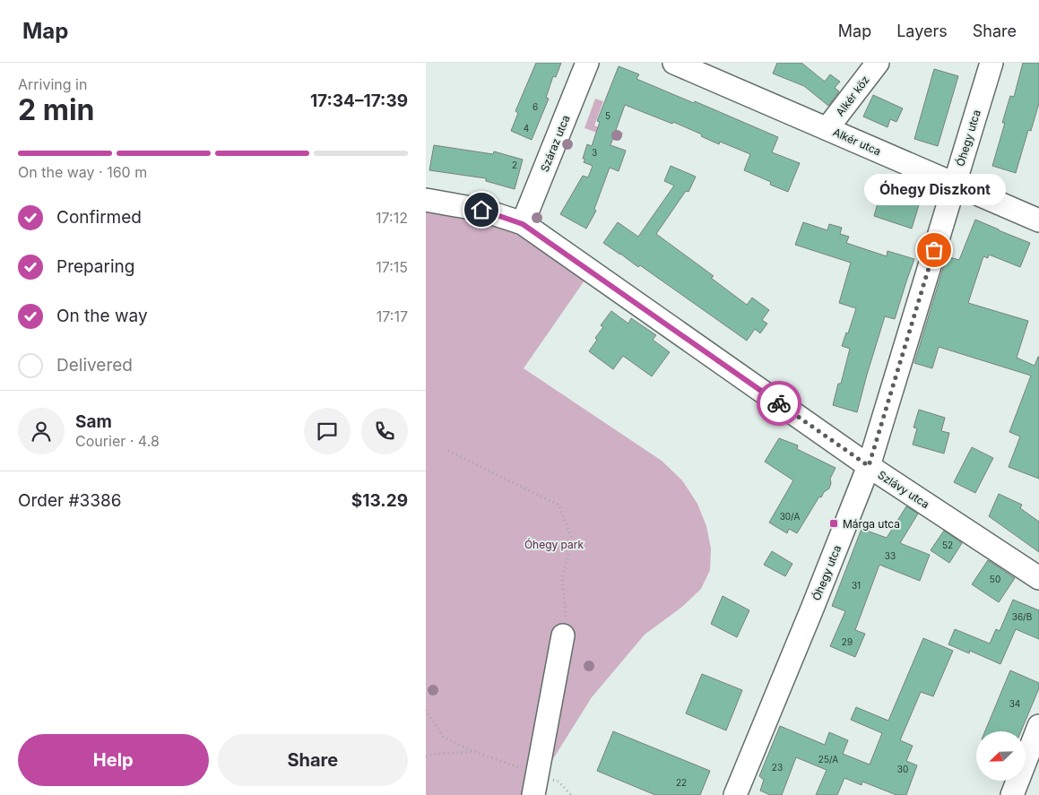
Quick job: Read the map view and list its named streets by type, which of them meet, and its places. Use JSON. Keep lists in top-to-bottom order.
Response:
{
  "streets": {
    "street": [
      "Alkér köz",
      "Óhegy utca",
      "Alkér utca",
      "Száraz utca",
      "Szlávy utca"
    ]
  },
  "crossings": [
    ["Alkér köz", "Alkér utca"],
    ["Óhegy utca", "Alkér utca"],
    ["Óhegy utca", "Szlávy utca"],
    ["Száraz utca", "Szlávy utca"]
  ],
  "parks": ["Óhegy park"],
  "places": {
    "other": ["Óhegy Diszkont"],
    "transit": ["Márga utca"]
  },
  "house_numbers": [
    "6",
    "5",
    "4",
    "3",
    "2",
    "30/A",
    "52",
    "33",
    "50",
    "31",
    "36/B",
    "29",
    "34",
    "25/A",
    "23",
    "30",
    "22"
  ],
  "north": "bottom left",
  "page": {
    "header": "Map",
    "nav": ["Map", "Layers", "Share"],
    "heading": ["2 min", "Arriving in", "17:34–17:39"],
    "panel": [
      "Sam",
      "Courier · 4.8",
      "Order #3386",
      "$13.29"
    ],
    "bar": "On the way · 160 m",
    "bubble": "Óhegy Diszkont",
    "list": [
      ["Confirmed", "17:12"],
      ["Preparing", "17:15"],
      ["On the way", "17:17"],
      "Delivered"
    ],
    "buttons": ["Help", "Share"]
  }
}
